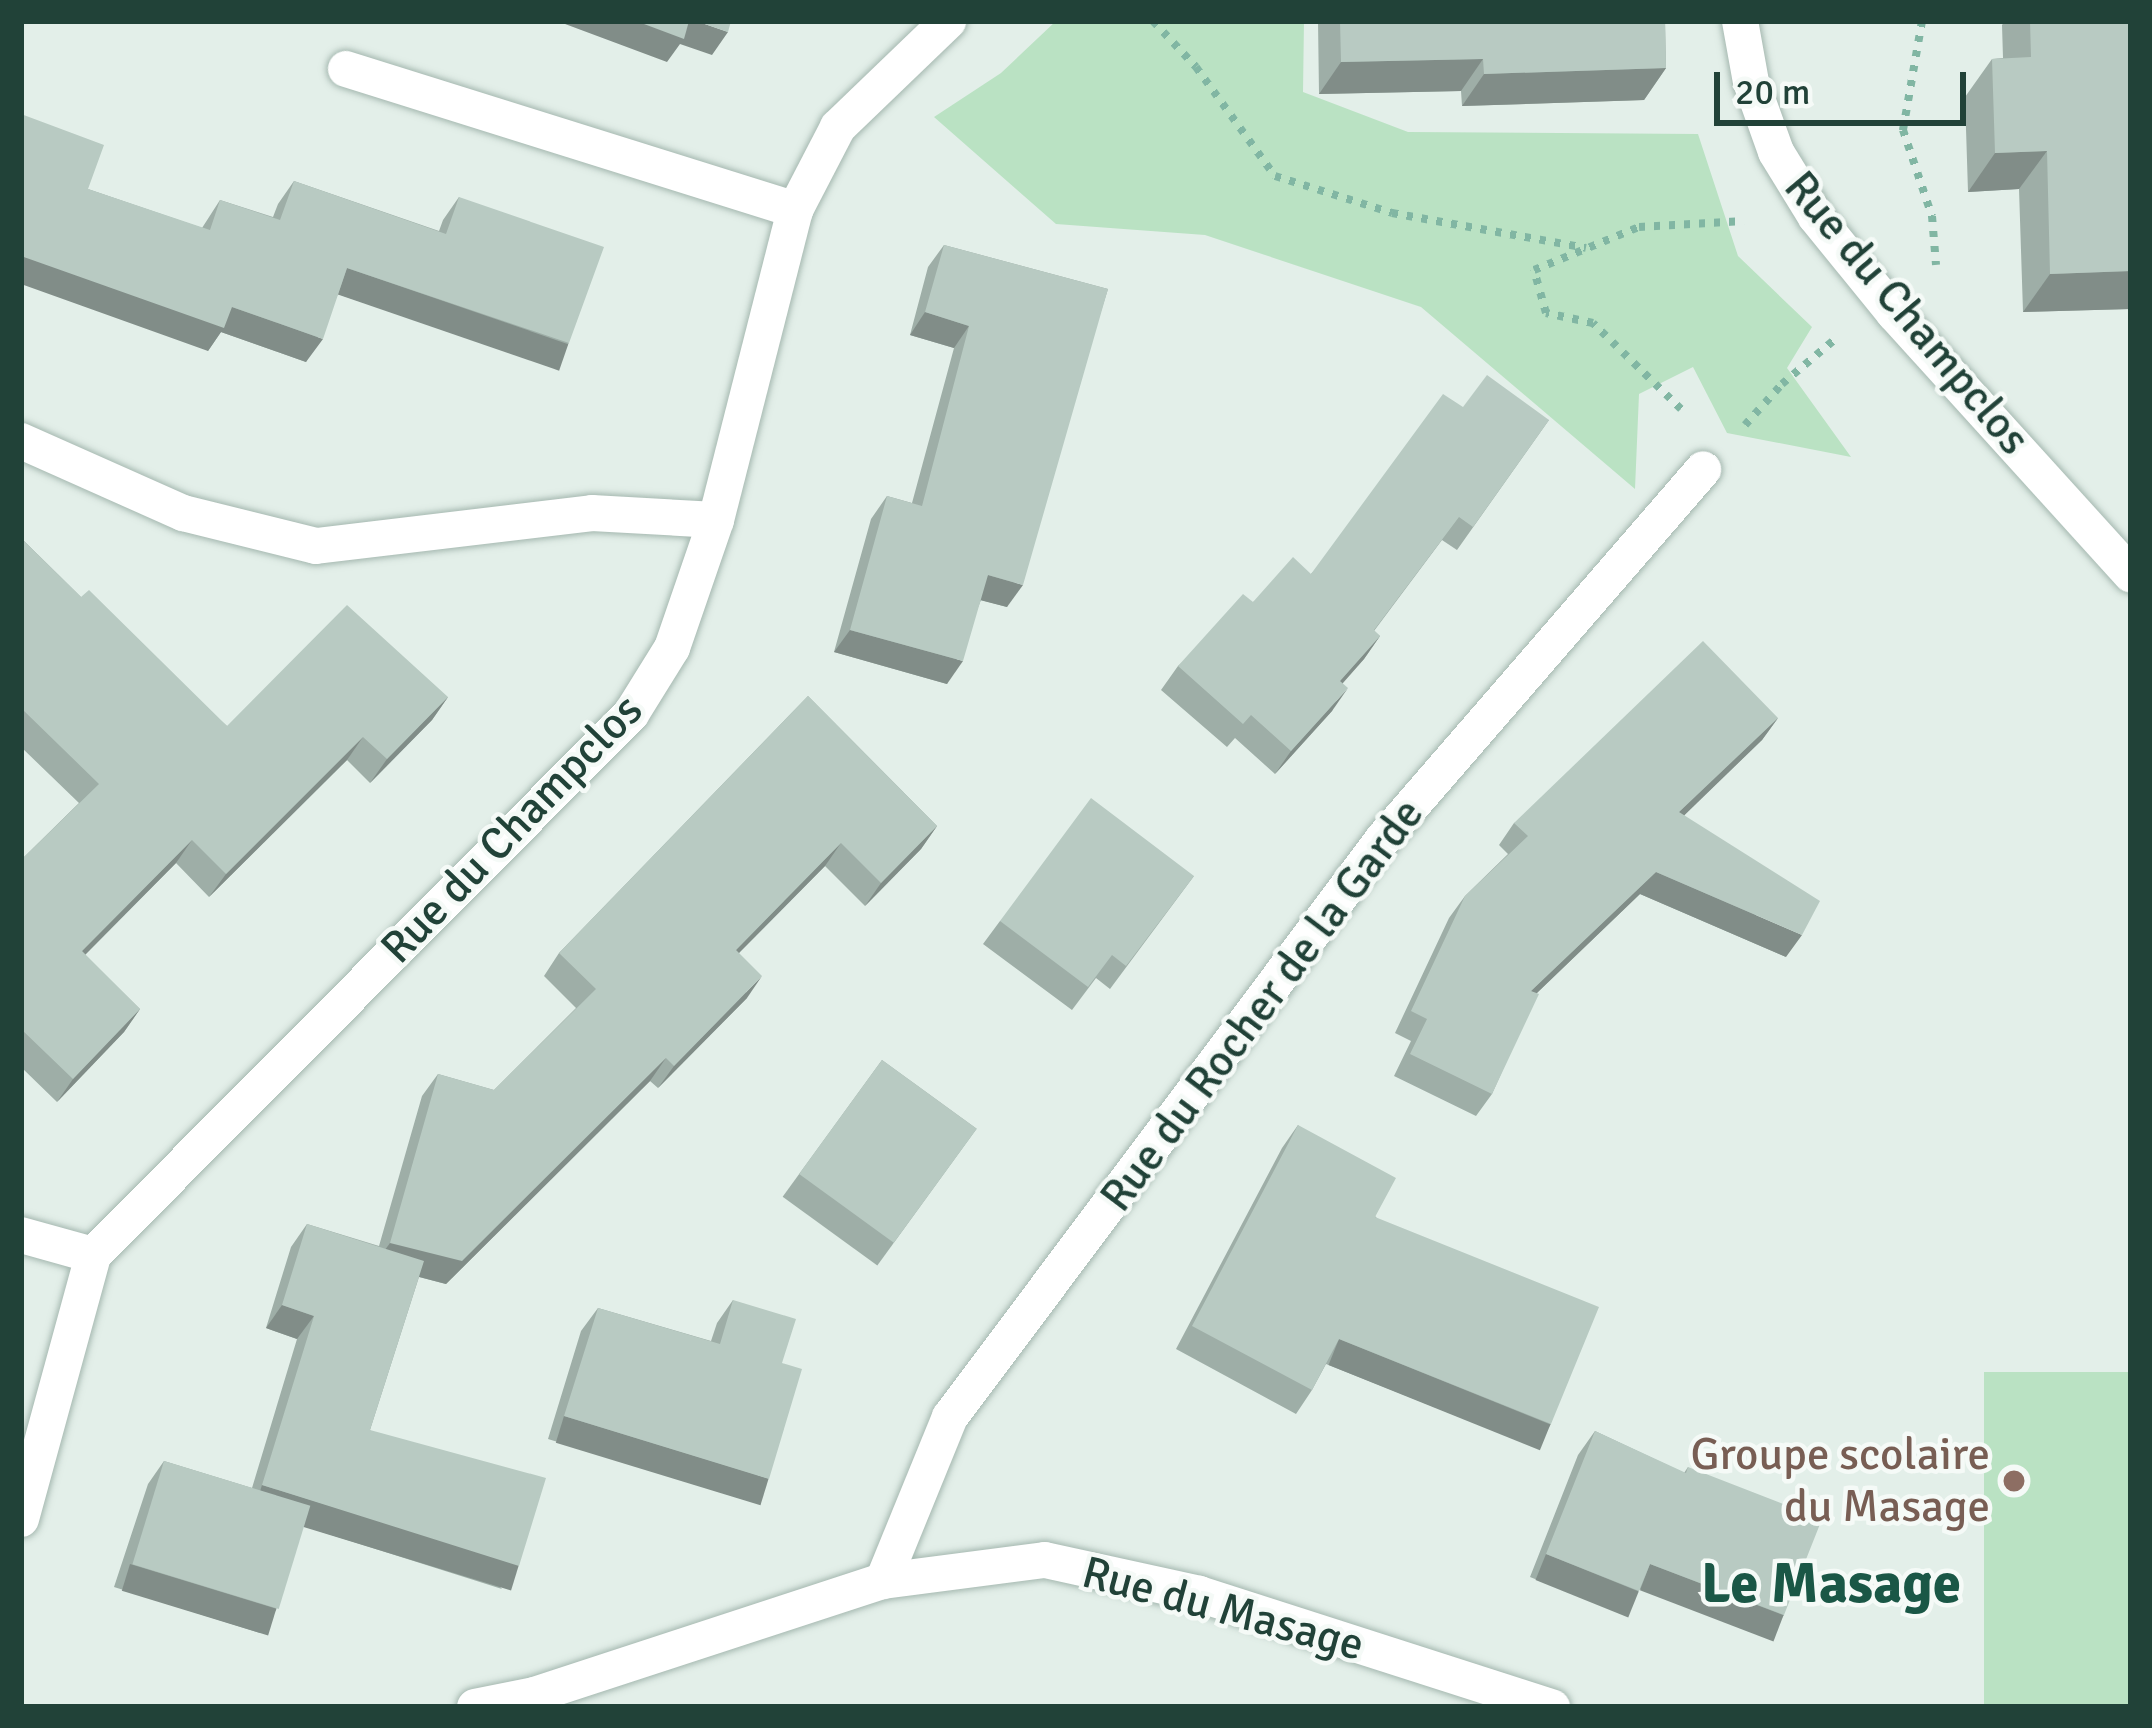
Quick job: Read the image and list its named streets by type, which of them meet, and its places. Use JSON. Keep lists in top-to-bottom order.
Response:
{
  "streets": {
    "street": ["Rue du Champclos", "Rue du Rocher de la Garde", "Rue du Masage"]
  },
  "crossings": [
    ["Rue du Rocher de la Garde", "Rue du Masage"]
  ],
  "districts": ["Le Masage"],
  "places": ["Groupe scolaire du Masage"],
  "scale_bar": "20 m"
}
